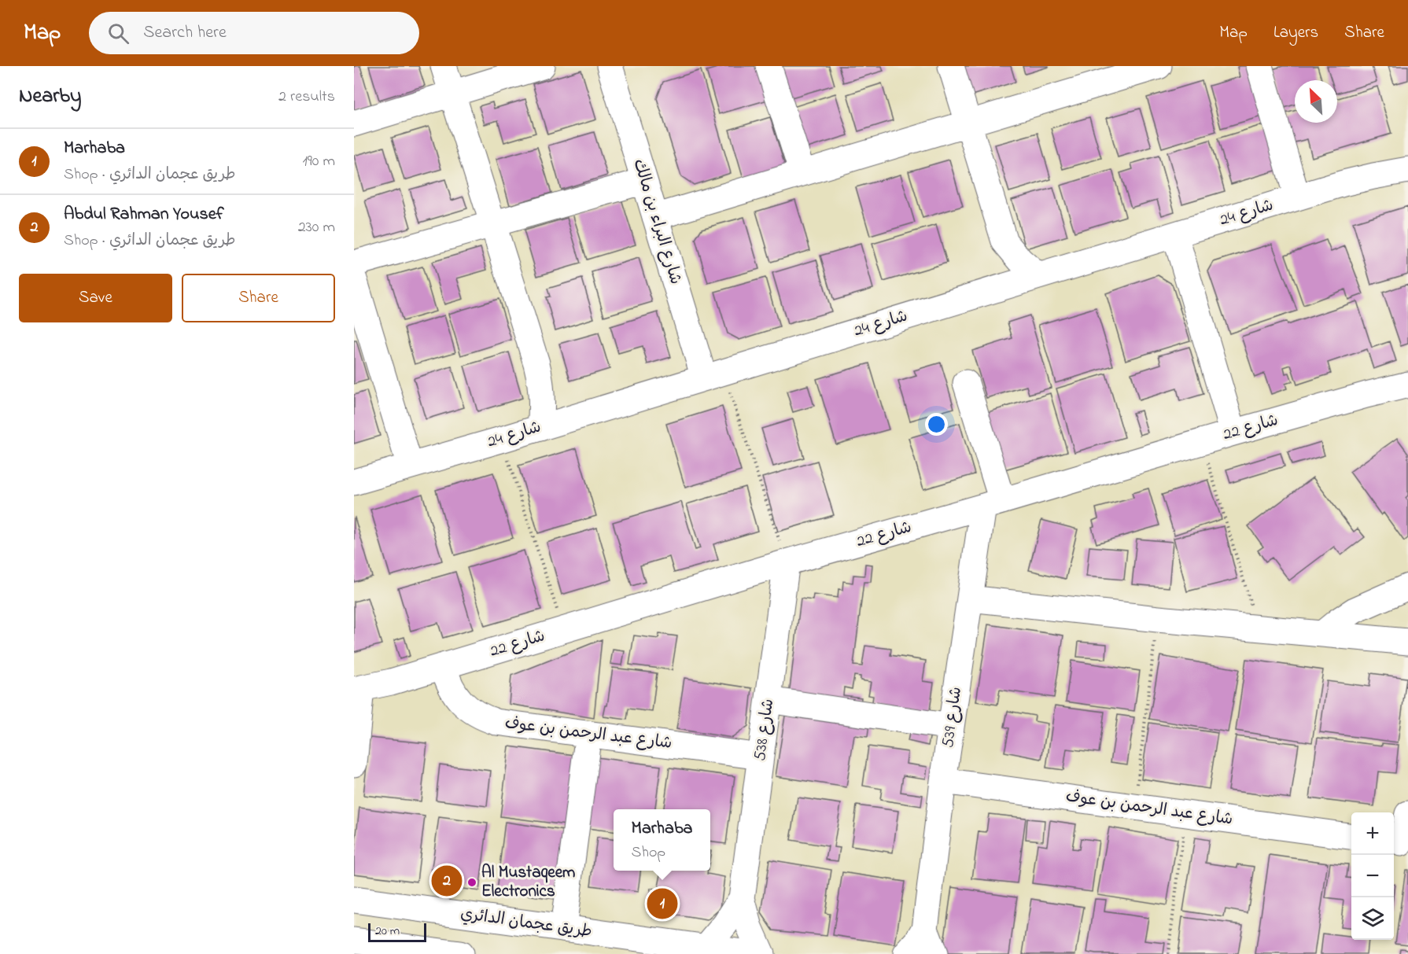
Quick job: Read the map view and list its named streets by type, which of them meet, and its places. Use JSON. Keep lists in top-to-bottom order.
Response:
{
  "streets": {
    "street": [
      "شارع 24",
      "شارع البراء بن مالك",
      "شارع 22",
      "شارع 539",
      "شارع 538",
      "شارع عبد الرحمن بن عوف",
      "طريق عجمان الدائري"
    ]
  },
  "crossings": [
    ["شارع 24", "شارع البراء بن مالك"],
    ["شارع 22", "شارع 539"],
    ["شارع 22", "شارع 538"],
    ["شارع 22", "شارع عبد الرحمن بن عوف"],
    ["شارع 539", "شارع عبد الرحمن بن عوف"],
    ["شارع 538", "شارع عبد الرحمن بن عوف"],
    ["شارع 538", "طريق عجمان الدائري"]
  ],
  "places": ["Al Mustaqeem Electronics"],
  "scale_bar": "20 m",
  "north": "top left",
  "page": {
    "header": "Map",
    "search": "Search here",
    "nav": ["Map", "Layers", "Share"],
    "heading": ["Nearby", "2 results"],
    "list": [
      {
        "mark": "1",
        "name": "Marhaba",
        "note": "Shop · طريق عجمان الدائري",
        "value": "190 m"
      },
      {
        "mark": "2",
        "name": "Abdul Rahman Yousef",
        "note": "Shop · طريق عجمان الدائري",
        "value": "230 m"
      }
    ],
    "buttons": ["Save", "Share"],
    "popup": ["Marhaba", "Shop"],
    "map_buttons": ["+", "−"],
    "pins": ["2", "1"],
    "scale": "20 m"
  }
}
